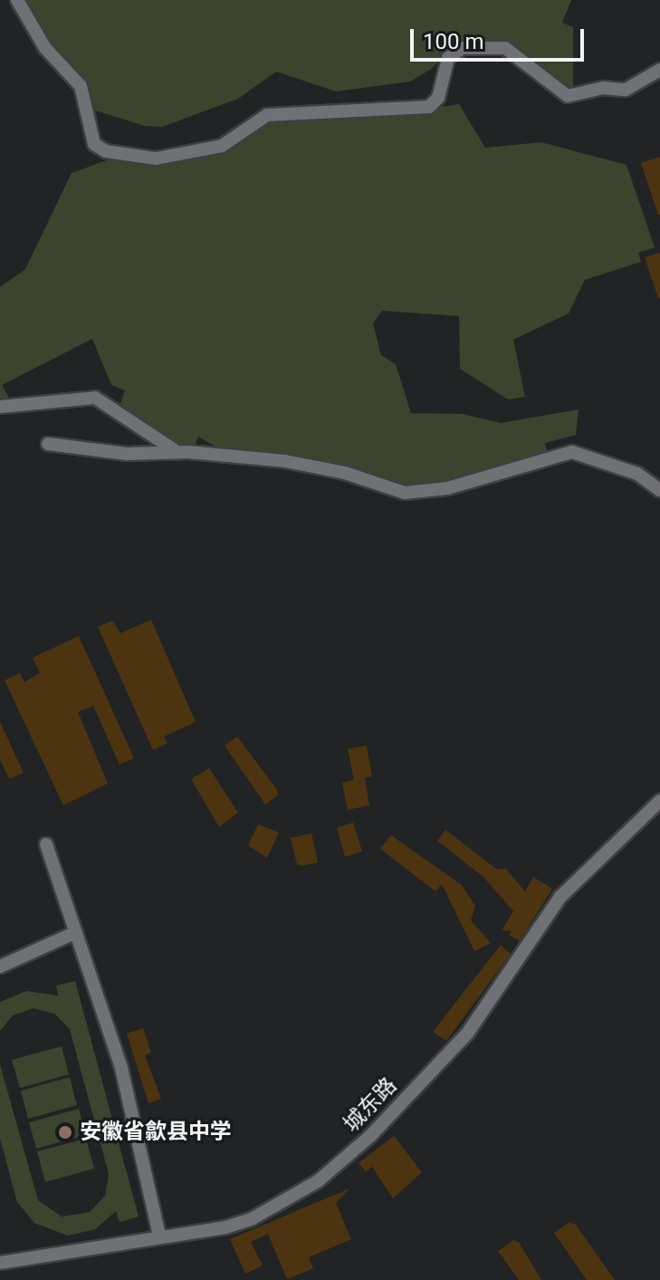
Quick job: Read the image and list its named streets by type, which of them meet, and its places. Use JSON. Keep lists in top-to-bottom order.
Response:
{
  "streets": {
    "street": ["城东路"]
  },
  "places": ["安徽省歙县中学"],
  "scale_bar": "100 m"
}
